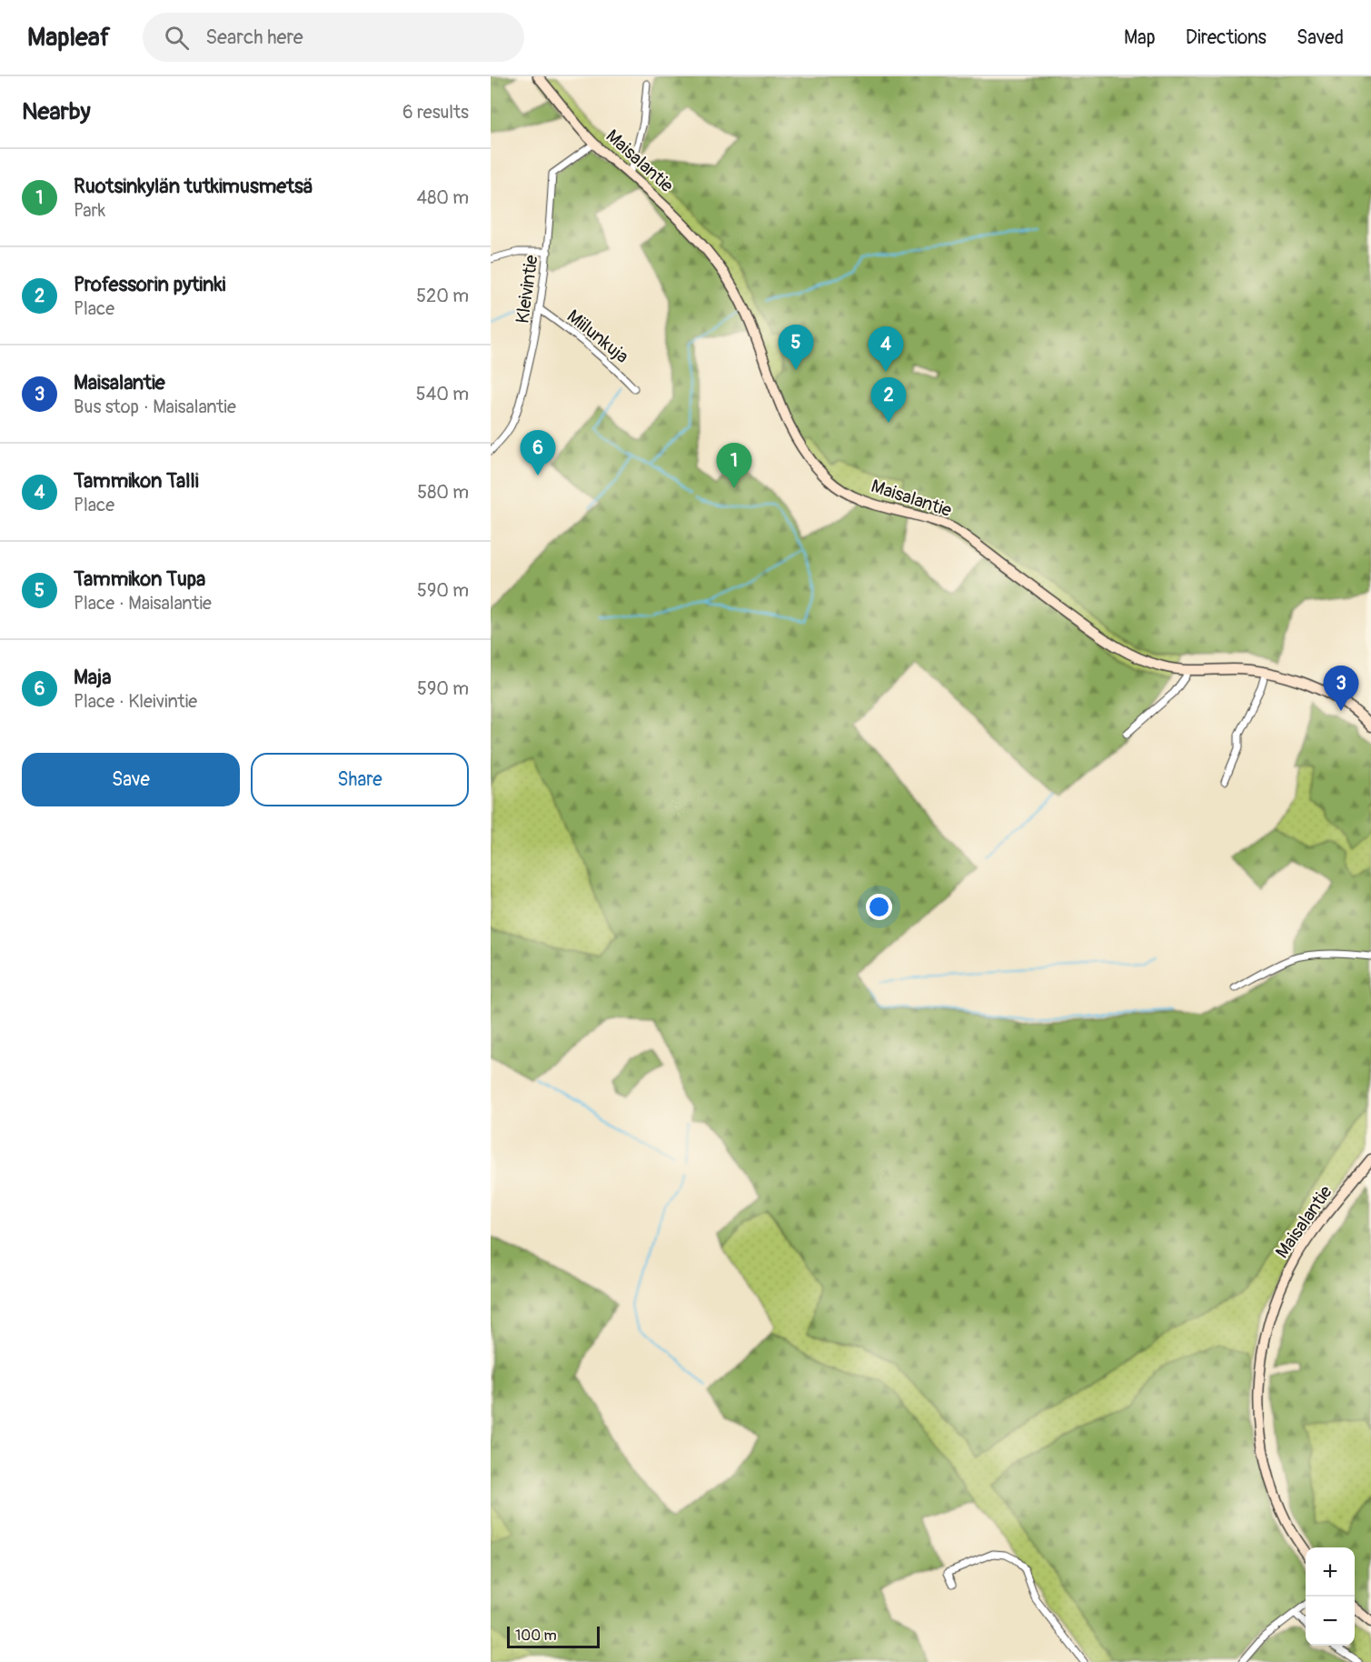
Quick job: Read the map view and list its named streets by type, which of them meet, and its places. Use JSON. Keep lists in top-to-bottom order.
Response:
{
  "streets": {
    "main road": ["Maisalantie"],
    "street": ["Kleivintie", "Miilunkuja"]
  },
  "crossings": [
    ["Maisalantie", "Kleivintie"],
    ["Kleivintie", "Miilunkuja"]
  ],
  "scale_bar": "100 m",
  "page": {
    "header": "Mapleaf",
    "search": "Search here",
    "nav": ["Map", "Directions", "Saved"],
    "heading": ["Nearby", "6 results"],
    "list": [
      {
        "mark": "1",
        "name": "Ruotsinkylän tutkimusmetsä",
        "note": "Park",
        "value": "480 m"
      },
      {
        "mark": "2",
        "name": "Professorin pytinki",
        "note": "Place",
        "value": "520 m"
      },
      {
        "mark": "3",
        "name": "Maisalantie",
        "note": "Bus stop · Maisalantie",
        "value": "540 m"
      },
      {
        "mark": "4",
        "name": "Tammikon Talli",
        "note": "Place",
        "value": "580 m"
      },
      {
        "mark": "5",
        "name": "Tammikon Tupa",
        "note": "Place · Maisalantie",
        "value": "590 m"
      },
      {
        "mark": "6",
        "name": "Maja",
        "note": "Place · Kleivintie",
        "value": "590 m"
      }
    ],
    "pins": [
      "5",
      "4",
      "2",
      "6",
      "1",
      "3"
    ],
    "buttons": ["Save", "Share"],
    "map_buttons": ["+", "−"],
    "scale": "100 m"
  }
}
